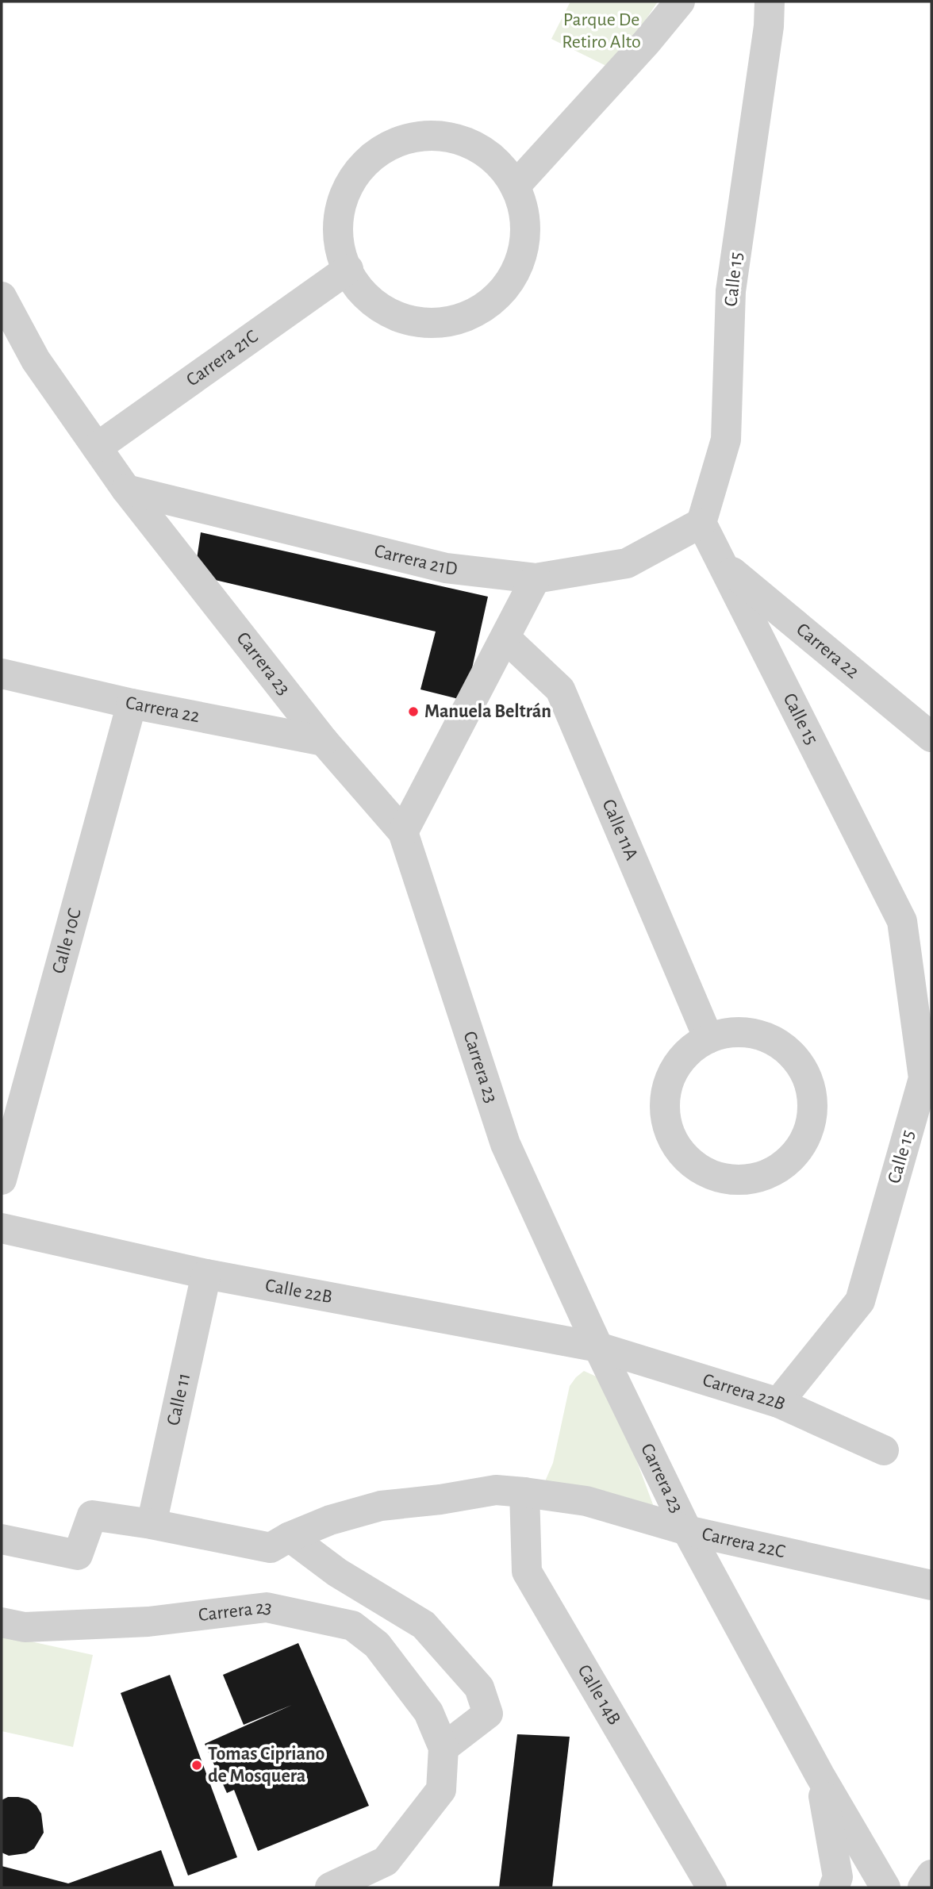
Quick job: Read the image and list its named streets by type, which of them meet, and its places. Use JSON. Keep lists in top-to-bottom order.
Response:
{
  "streets": {
    "street": [
      "Calle 15",
      "Carrera 21C",
      "Carrera 21D",
      "Carrera 22",
      "Carrera 23",
      "Calle 11A",
      "Calle 10C",
      "Calle 22B",
      "Carrera 22B",
      "Calle 11",
      "Carrera 22C",
      "Calle 14B"
    ]
  },
  "crossings": [
    ["Calle 15", "Carrera 21D"],
    ["Calle 15", "Carrera 22"],
    ["Calle 15", "Carrera 22B"],
    ["Carrera 21C", "Carrera 23"],
    ["Carrera 21D", "Carrera 23"],
    ["Carrera 22", "Carrera 23"],
    ["Carrera 22", "Calle 10C"],
    ["Carrera 23", "Calle 22B"],
    ["Carrera 23", "Carrera 22B"],
    ["Carrera 23", "Carrera 22C"],
    ["Calle 22B", "Carrera 22B"],
    ["Calle 22B", "Calle 11"],
    ["Carrera 22C", "Calle 14B"]
  ],
  "parks": ["Parque De Retiro Alto"],
  "places": ["Manuela Beltrán", "Tomas Cipriano de Mosquera"]
}
